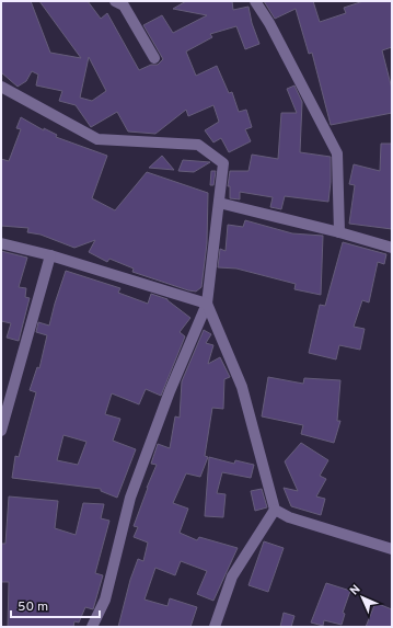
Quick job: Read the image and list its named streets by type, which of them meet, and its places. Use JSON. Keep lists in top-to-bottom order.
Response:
{
  "scale_bar": "50 m",
  "north": "top left"
}
